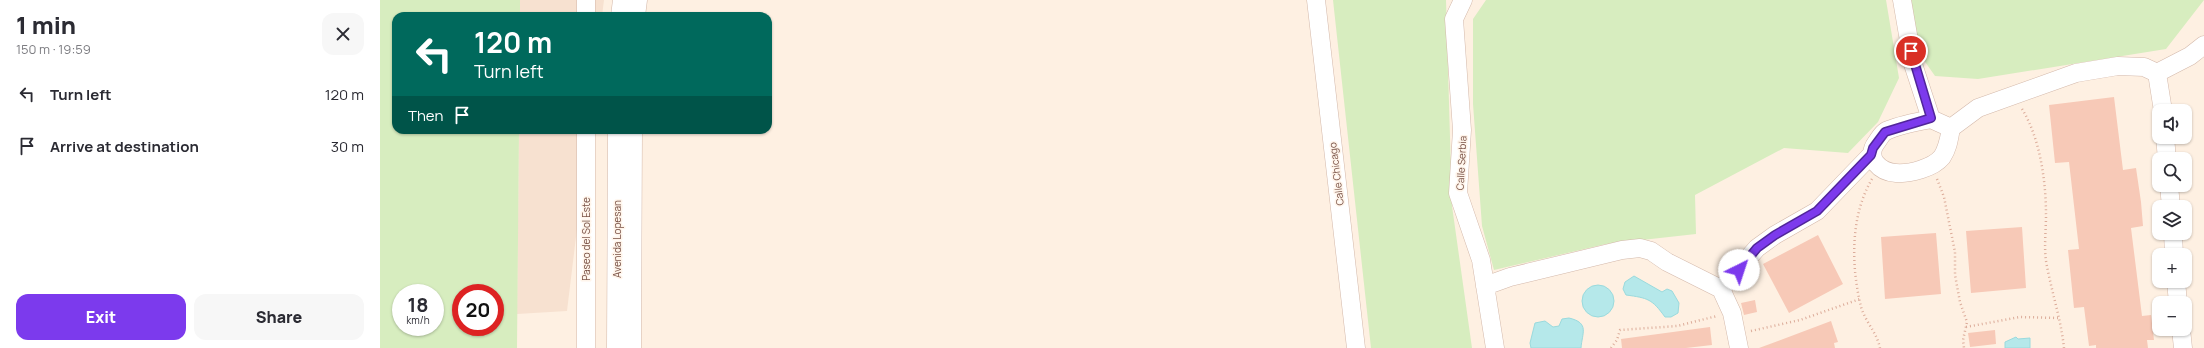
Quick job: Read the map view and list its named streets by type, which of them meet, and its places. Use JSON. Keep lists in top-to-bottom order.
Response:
{
  "streets": {
    "street": [
      "Calle Serbia",
      "Calle Chicago",
      "Paseo del Sol Este",
      "Avenida Lopesan"
    ]
  },
  "page": {
    "heading": ["1 min", "150 m · 19:59"],
    "turn": ["120 m", "Turn left"],
    "list": [
      {
        "name": "Turn left",
        "value": "120 m"
      },
      {
        "name": "Arrive at destination",
        "value": "30 m"
      }
    ],
    "then": "Then",
    "map_buttons": ["+", "−"],
    "speed": "18 km/h",
    "limit": "20",
    "buttons": ["Exit", "Share"]
  }
}
